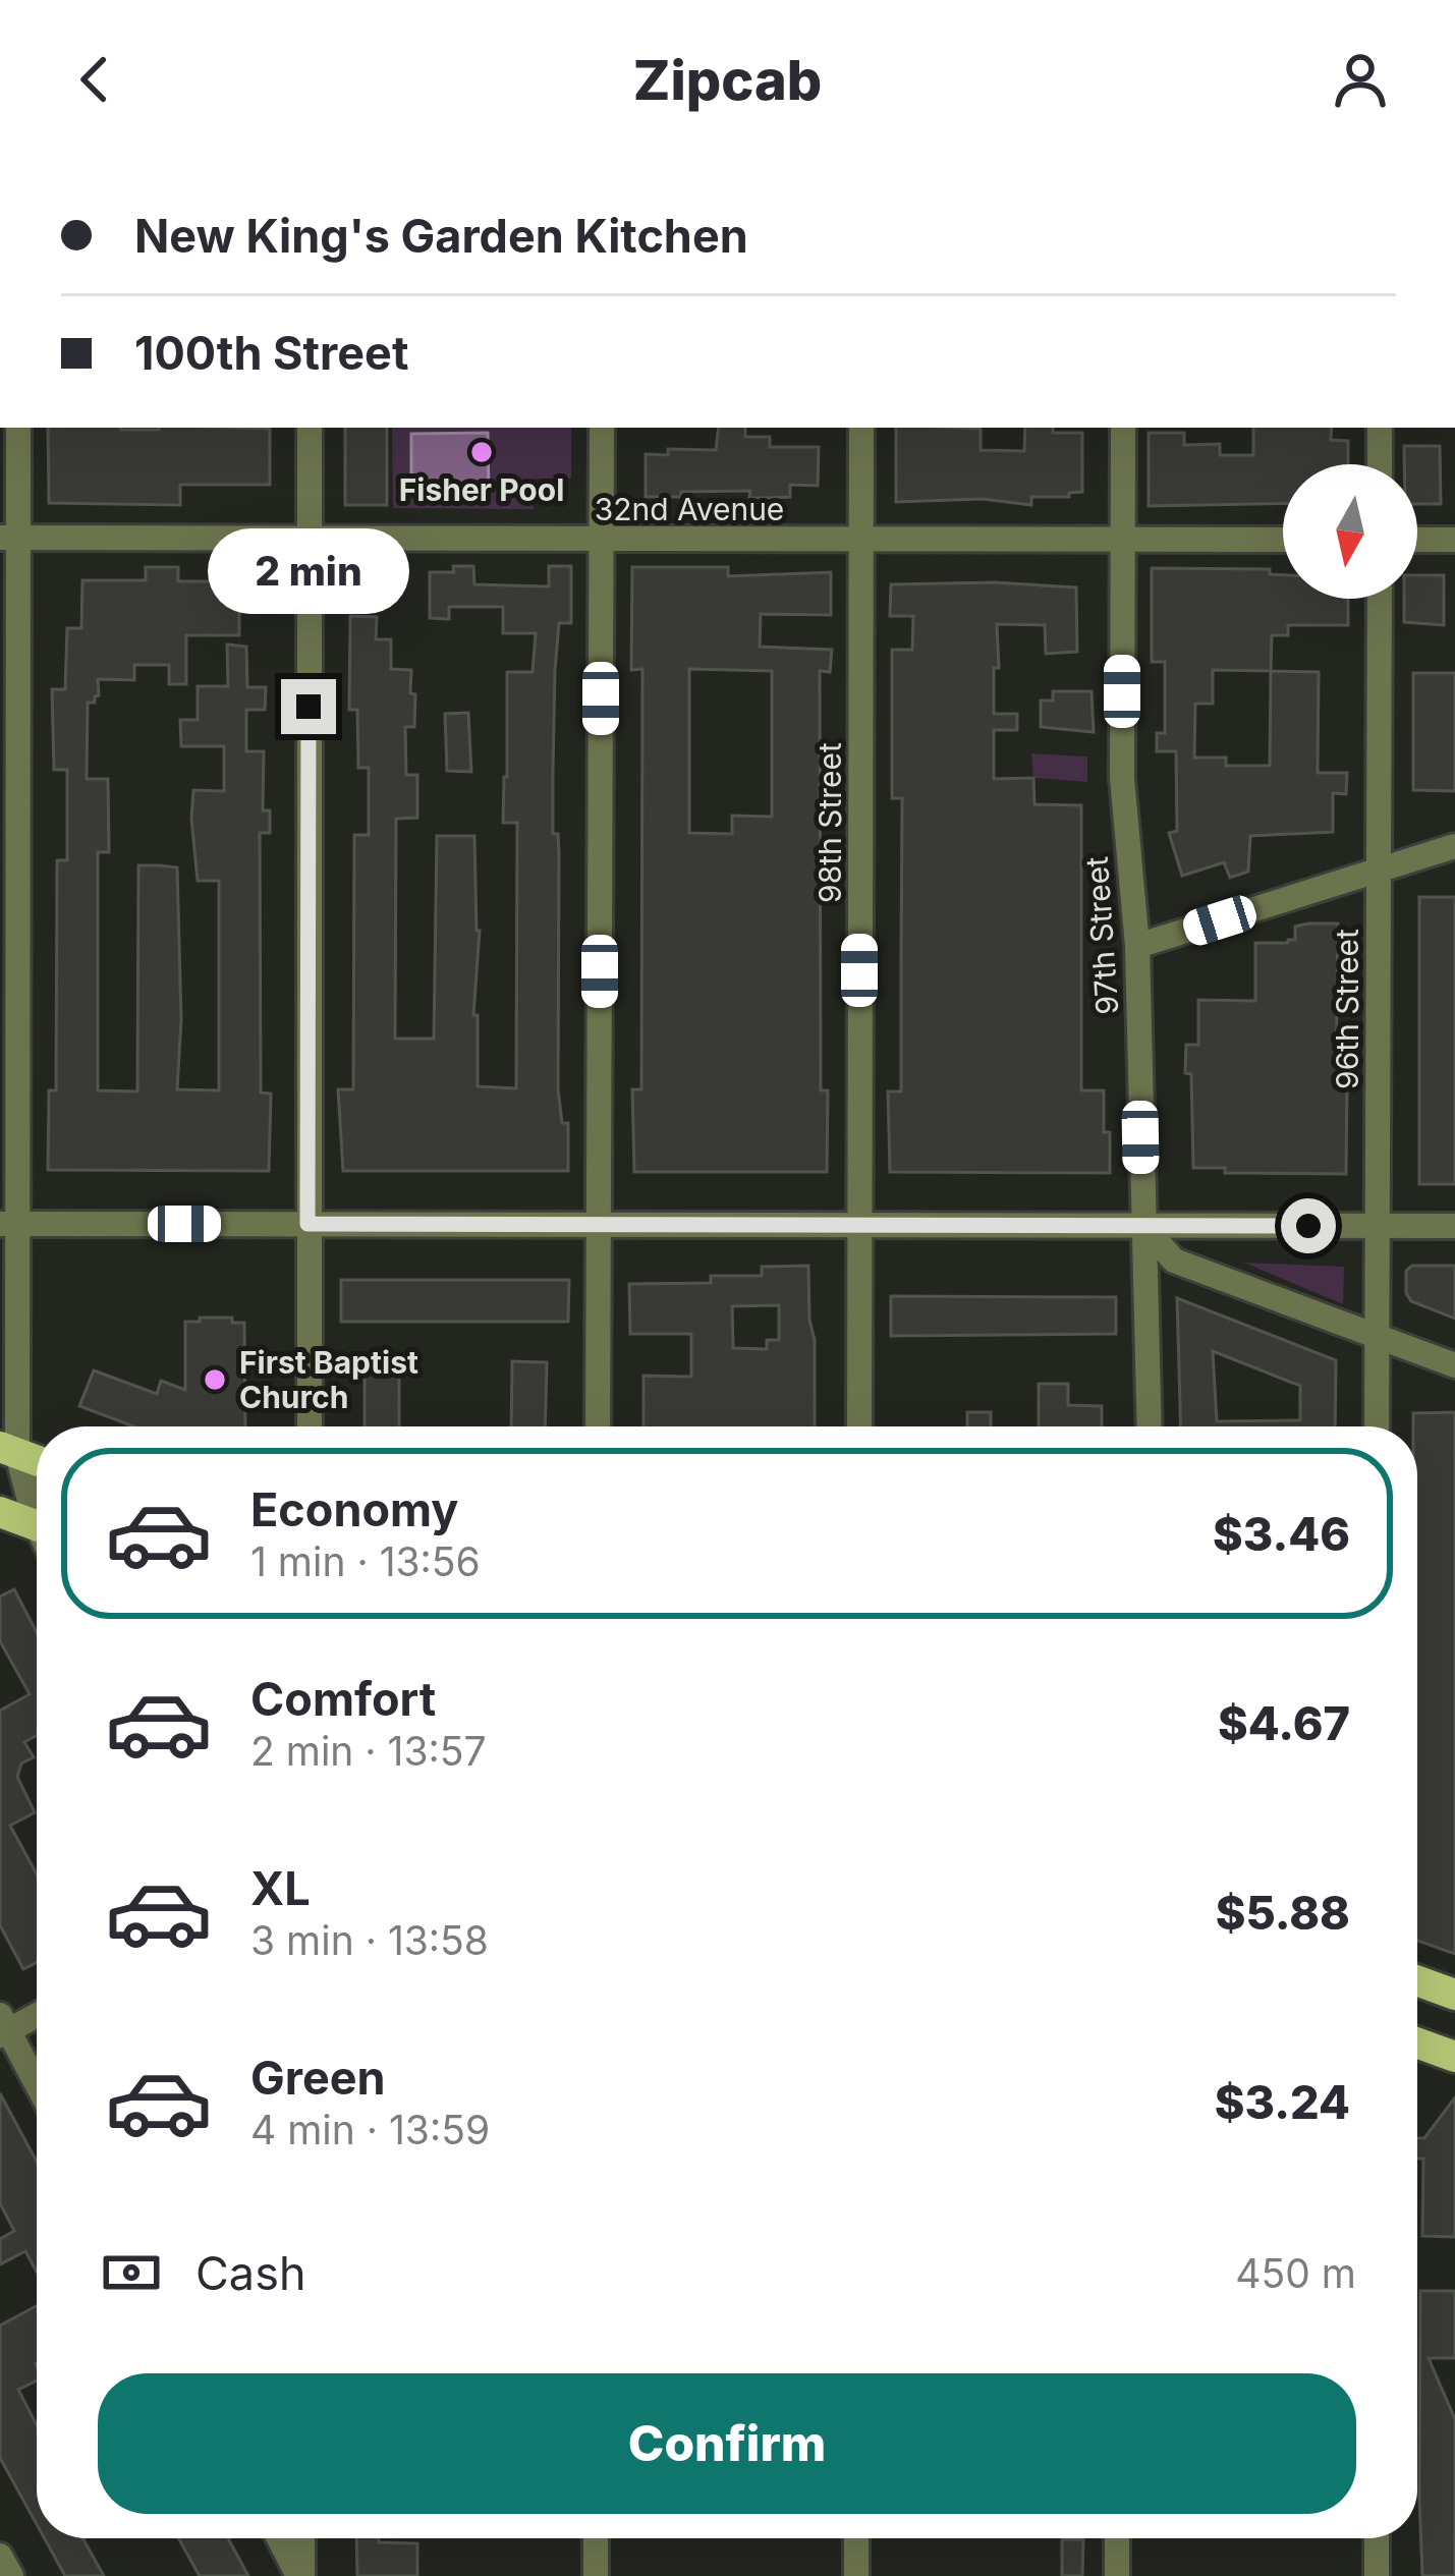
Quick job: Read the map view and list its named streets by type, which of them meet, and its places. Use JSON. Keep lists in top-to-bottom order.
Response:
{
  "streets": {
    "street": [
      "32nd Avenue",
      "98th Street",
      "97th Street",
      "96th Street"
    ]
  },
  "crossings": [
    ["32nd Avenue", "98th Street"],
    ["32nd Avenue", "97th Street"]
  ],
  "places": ["Fisher Pool", "First Baptist Church"],
  "north": "bottom",
  "page": {
    "header": "Zipcab",
    "banner": ["New King's Garden Kitchen", "100th Street"],
    "bubble": "2 min",
    "list": [
      {
        "name": "Economy",
        "note": "1 min · 13:56",
        "value": "$3.46"
      },
      {
        "name": "Comfort",
        "note": "2 min · 13:57",
        "value": "$4.67"
      },
      {
        "name": "XL",
        "note": "3 min · 13:58",
        "value": "$5.88"
      },
      {
        "name": "Green",
        "note": "4 min · 13:59",
        "value": "$3.24"
      }
    ],
    "pay": ["Cash", "450 m"],
    "buttons": "Confirm"
  }
}
